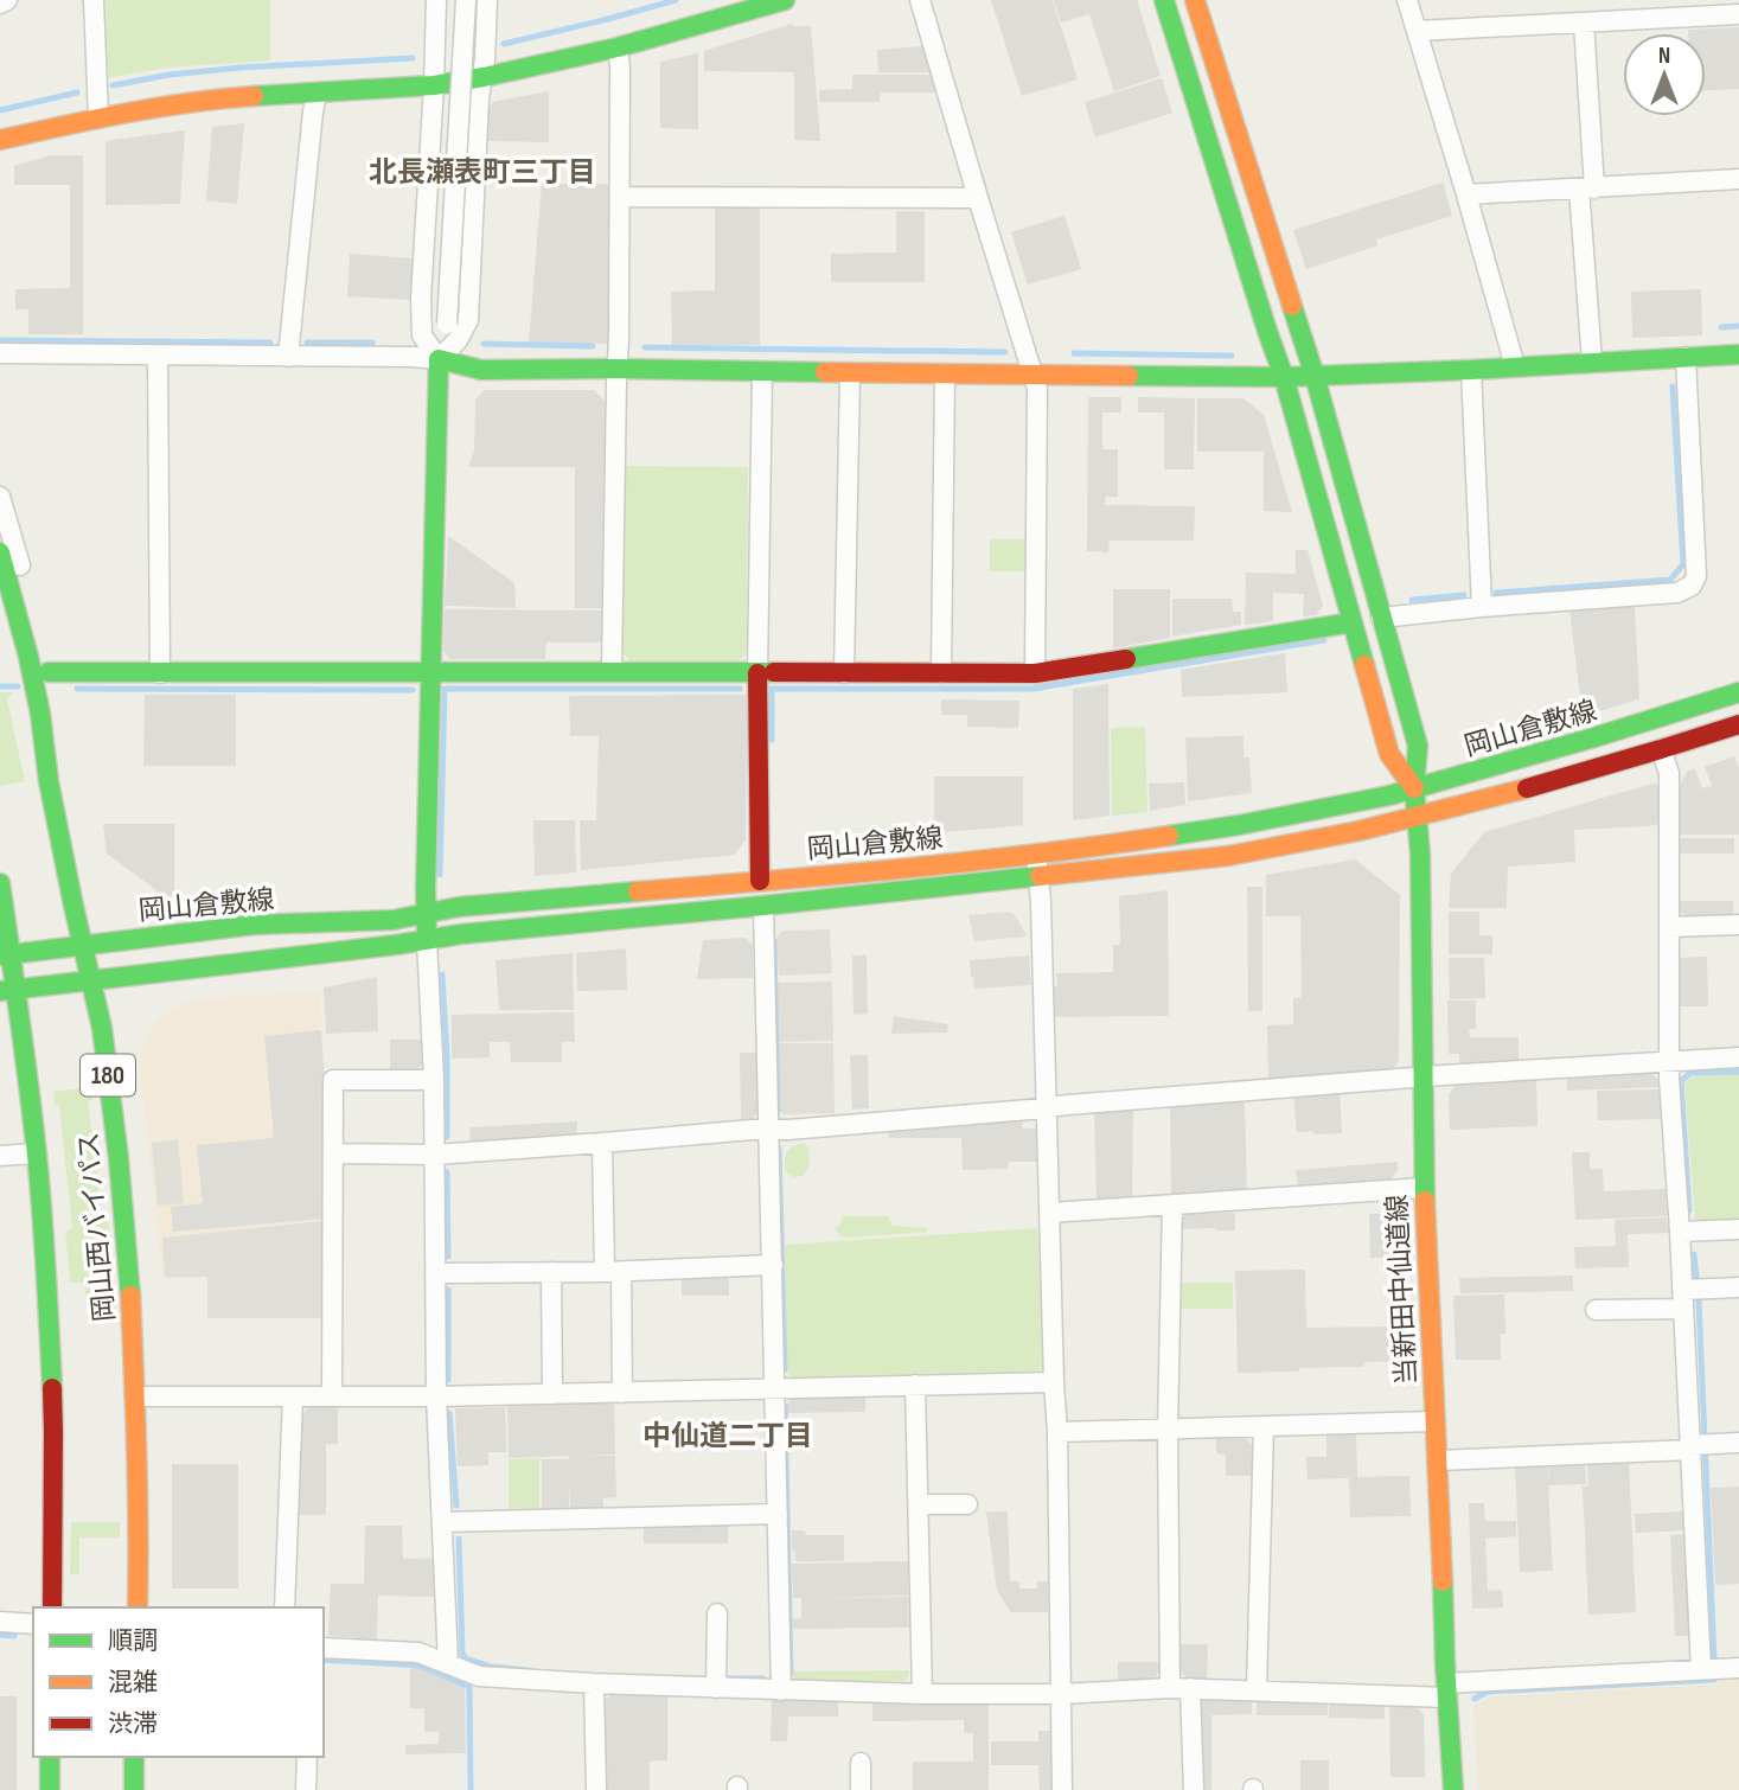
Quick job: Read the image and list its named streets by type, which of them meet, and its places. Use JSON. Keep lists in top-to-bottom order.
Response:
{
  "streets": {
    "main road": [
      "岡山倉敷線",
      "180",
      "岡山西バイパス",
      "当新田中仙道線"
    ]
  },
  "crossings": [
    ["岡山倉敷線", "岡山西バイパス"],
    ["岡山倉敷線", "当新田中仙道線"]
  ],
  "districts": ["北長瀬表町三丁目", "中仙道二丁目"],
  "legend": ["順調", "混雑", "渋滞"],
  "north": "top"
}
